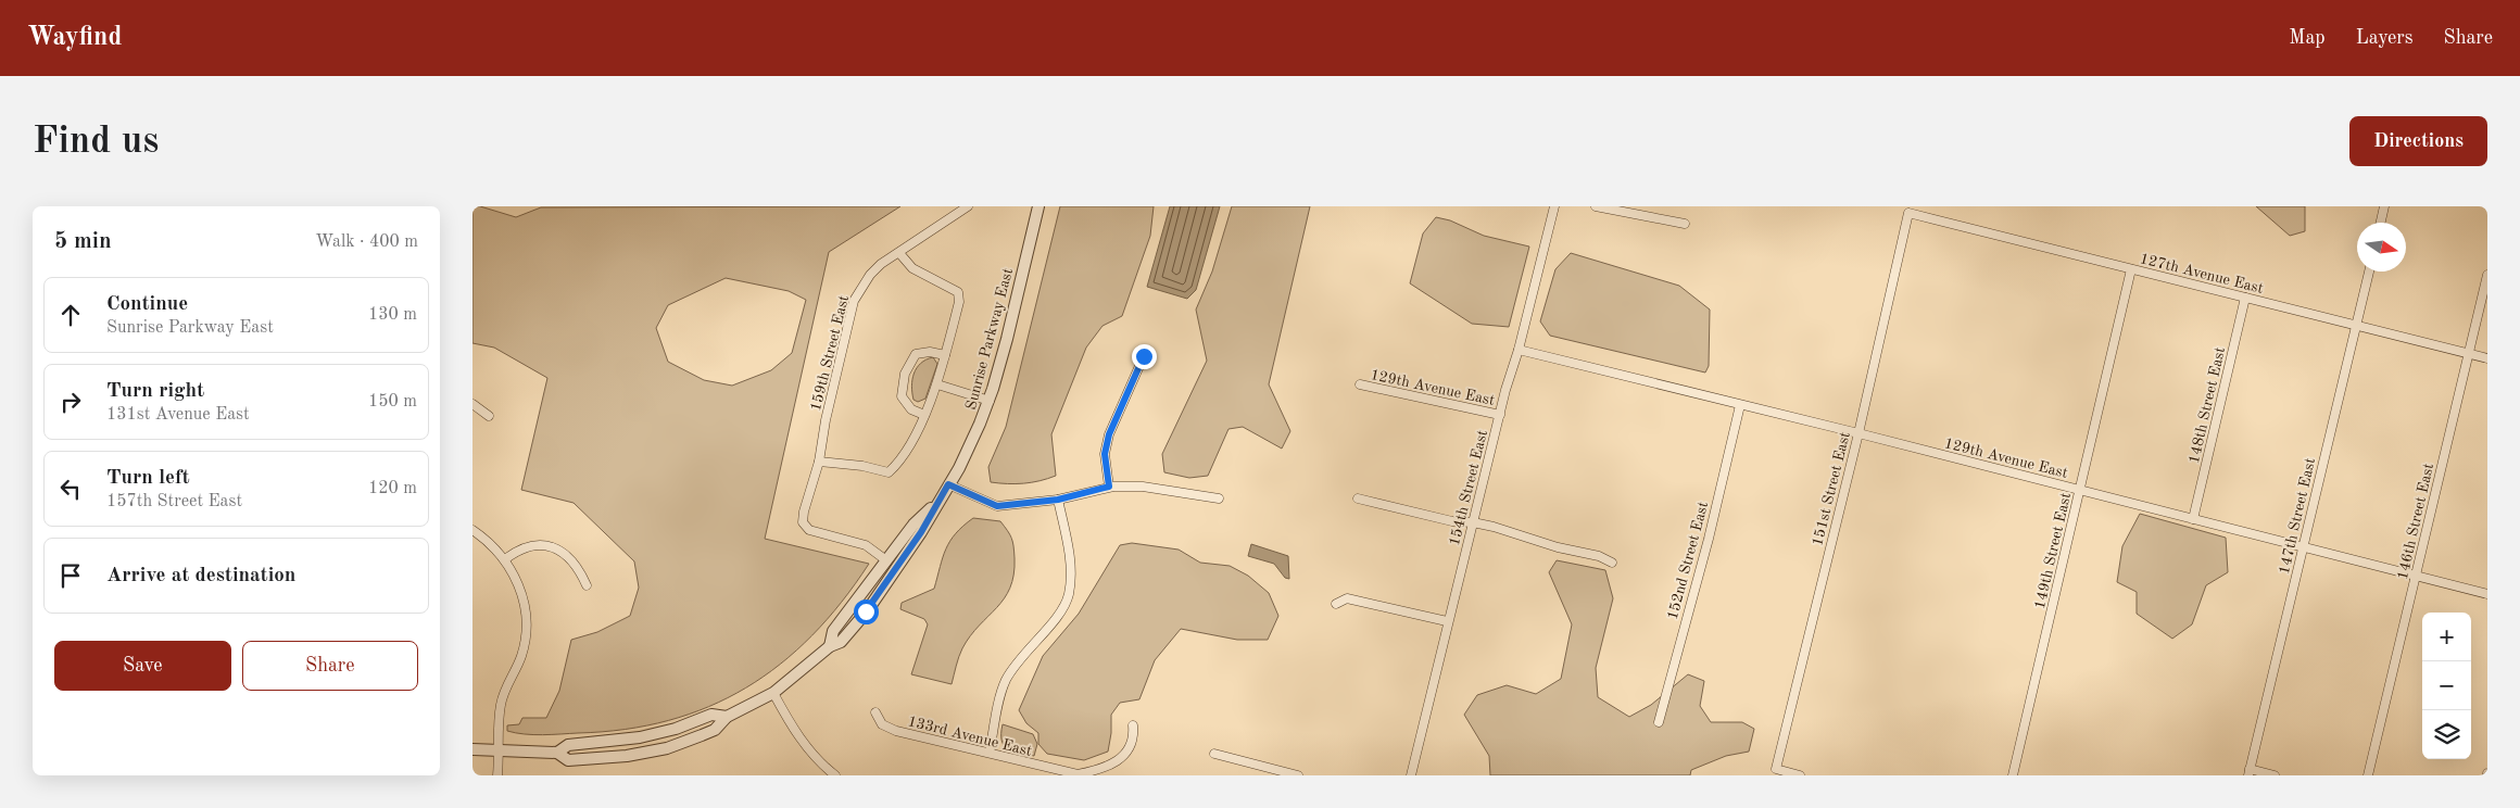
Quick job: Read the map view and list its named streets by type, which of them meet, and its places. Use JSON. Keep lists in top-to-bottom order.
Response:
{
  "streets": {
    "street": [
      "127th Avenue East",
      "Sunrise Parkway East",
      "159th Street East",
      "129th Avenue East",
      "148th Street East",
      "154th Street East",
      "151st Street East",
      "147th Street East",
      "146th Street East",
      "149th Street East",
      "152nd Street East",
      "133rd Avenue East"
    ]
  },
  "crossings": [
    ["127th Avenue East", "148th Street East"],
    ["127th Avenue East", "151st Street East"],
    ["127th Avenue East", "147th Street East"],
    ["127th Avenue East", "146th Street East"],
    ["127th Avenue East", "149th Street East"],
    ["Sunrise Parkway East", "159th Street East"],
    ["129th Avenue East", "148th Street East"],
    ["129th Avenue East", "154th Street East"],
    ["129th Avenue East", "151st Street East"],
    ["129th Avenue East", "147th Street East"],
    ["129th Avenue East", "146th Street East"],
    ["129th Avenue East", "149th Street East"],
    ["129th Avenue East", "152nd Street East"]
  ],
  "north": "right",
  "page": {
    "header": "Wayfind",
    "nav": ["Map", "Layers", "Share"],
    "buttons": [
      "Directions",
      ["Save", "Share"]
    ],
    "title": "Find us",
    "heading": ["5 min", "Walk · 400 m"],
    "list": [
      ["Continue", "Sunrise Parkway East", "130 m"],
      ["Turn right", "131st Avenue East", "150 m"],
      ["Turn left", "157th Street East", "120 m"],
      "Arrive at destination"
    ],
    "map_buttons": ["+", "−"]
  }
}
